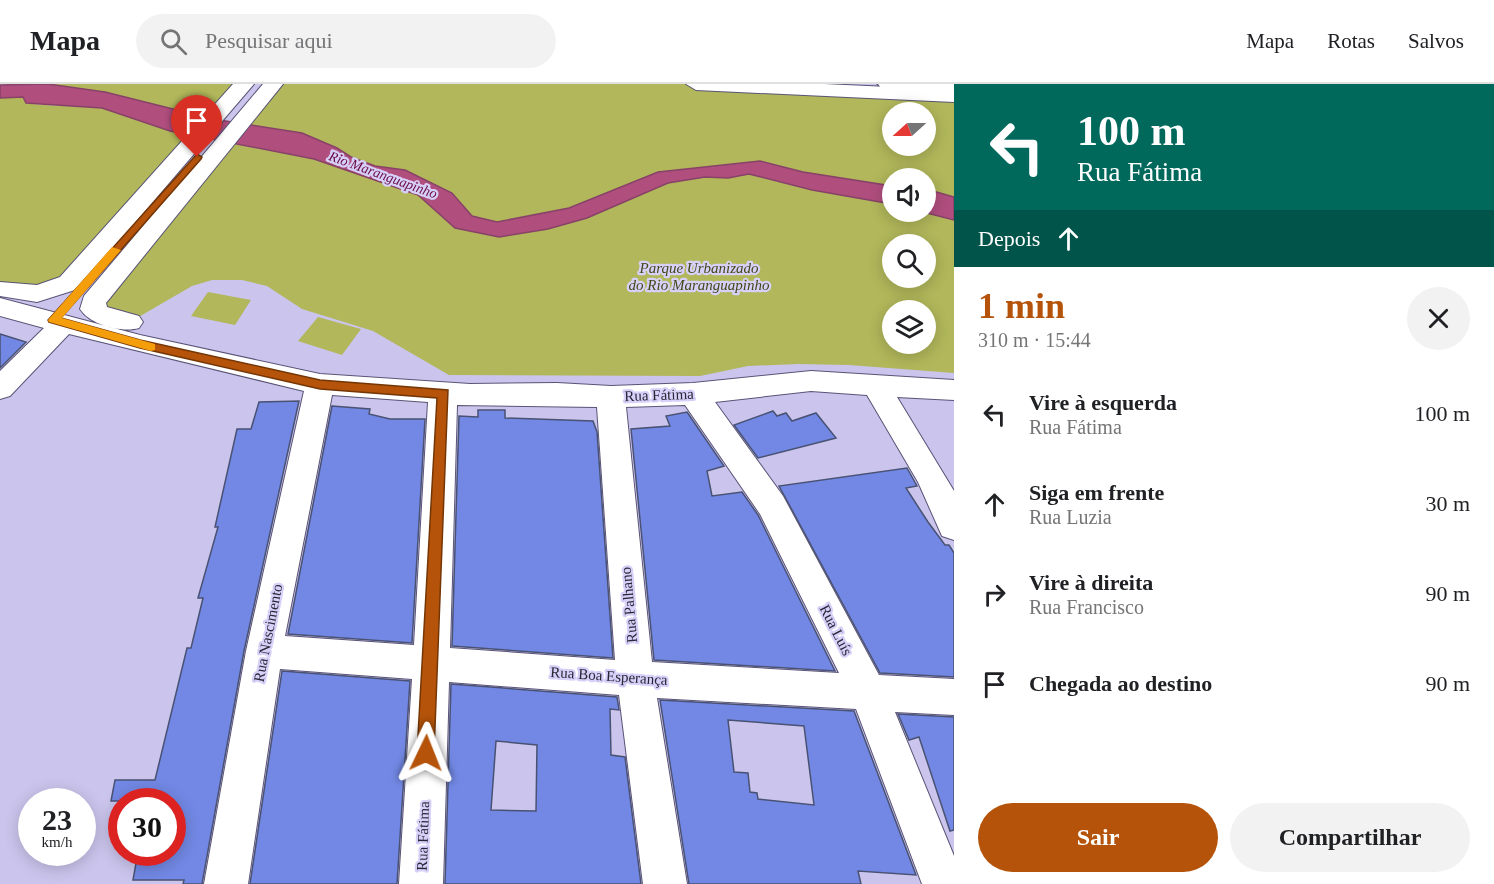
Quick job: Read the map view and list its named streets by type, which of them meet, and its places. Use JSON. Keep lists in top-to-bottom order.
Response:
{
  "streets": {
    "street": [
      "Rua Fátima",
      "Rua Palhano",
      "Rua Luís",
      "Rua Nascimento",
      "Rua Boa Esperança"
    ]
  },
  "crossings": [
    ["Rua Fátima", "Rua Palhano"],
    ["Rua Fátima", "Rua Luís"],
    ["Rua Fátima", "Rua Nascimento"],
    ["Rua Fátima", "Rua Boa Esperança"],
    ["Rua Palhano", "Rua Boa Esperança"],
    ["Rua Luís", "Rua Boa Esperança"],
    ["Rua Nascimento", "Rua Boa Esperança"]
  ],
  "water": ["Rio Maranguapinho"],
  "parks": ["Parque Urbanizado do Rio Maranguapinho"],
  "north": "left",
  "page": {
    "header": "Mapa",
    "search": "Pesquisar aqui",
    "nav": ["Mapa", "Rotas", "Salvos"],
    "turn": ["100 m", "Rua Fátima"],
    "then": "Depois",
    "heading": ["1 min", "310 m · 15:44"],
    "list": [
      {
        "name": "Vire à esquerda",
        "note": "Rua Fátima",
        "value": "100 m"
      },
      {
        "name": "Siga em frente",
        "note": "Rua Luzia",
        "value": "30 m"
      },
      {
        "name": "Vire à direita",
        "note": "Rua Francisco",
        "value": "90 m"
      },
      {
        "name": "Chegada ao destino",
        "value": "90 m"
      }
    ],
    "speed": "23 km/h",
    "limit": "30",
    "buttons": ["Sair", "Compartilhar"]
  }
}
